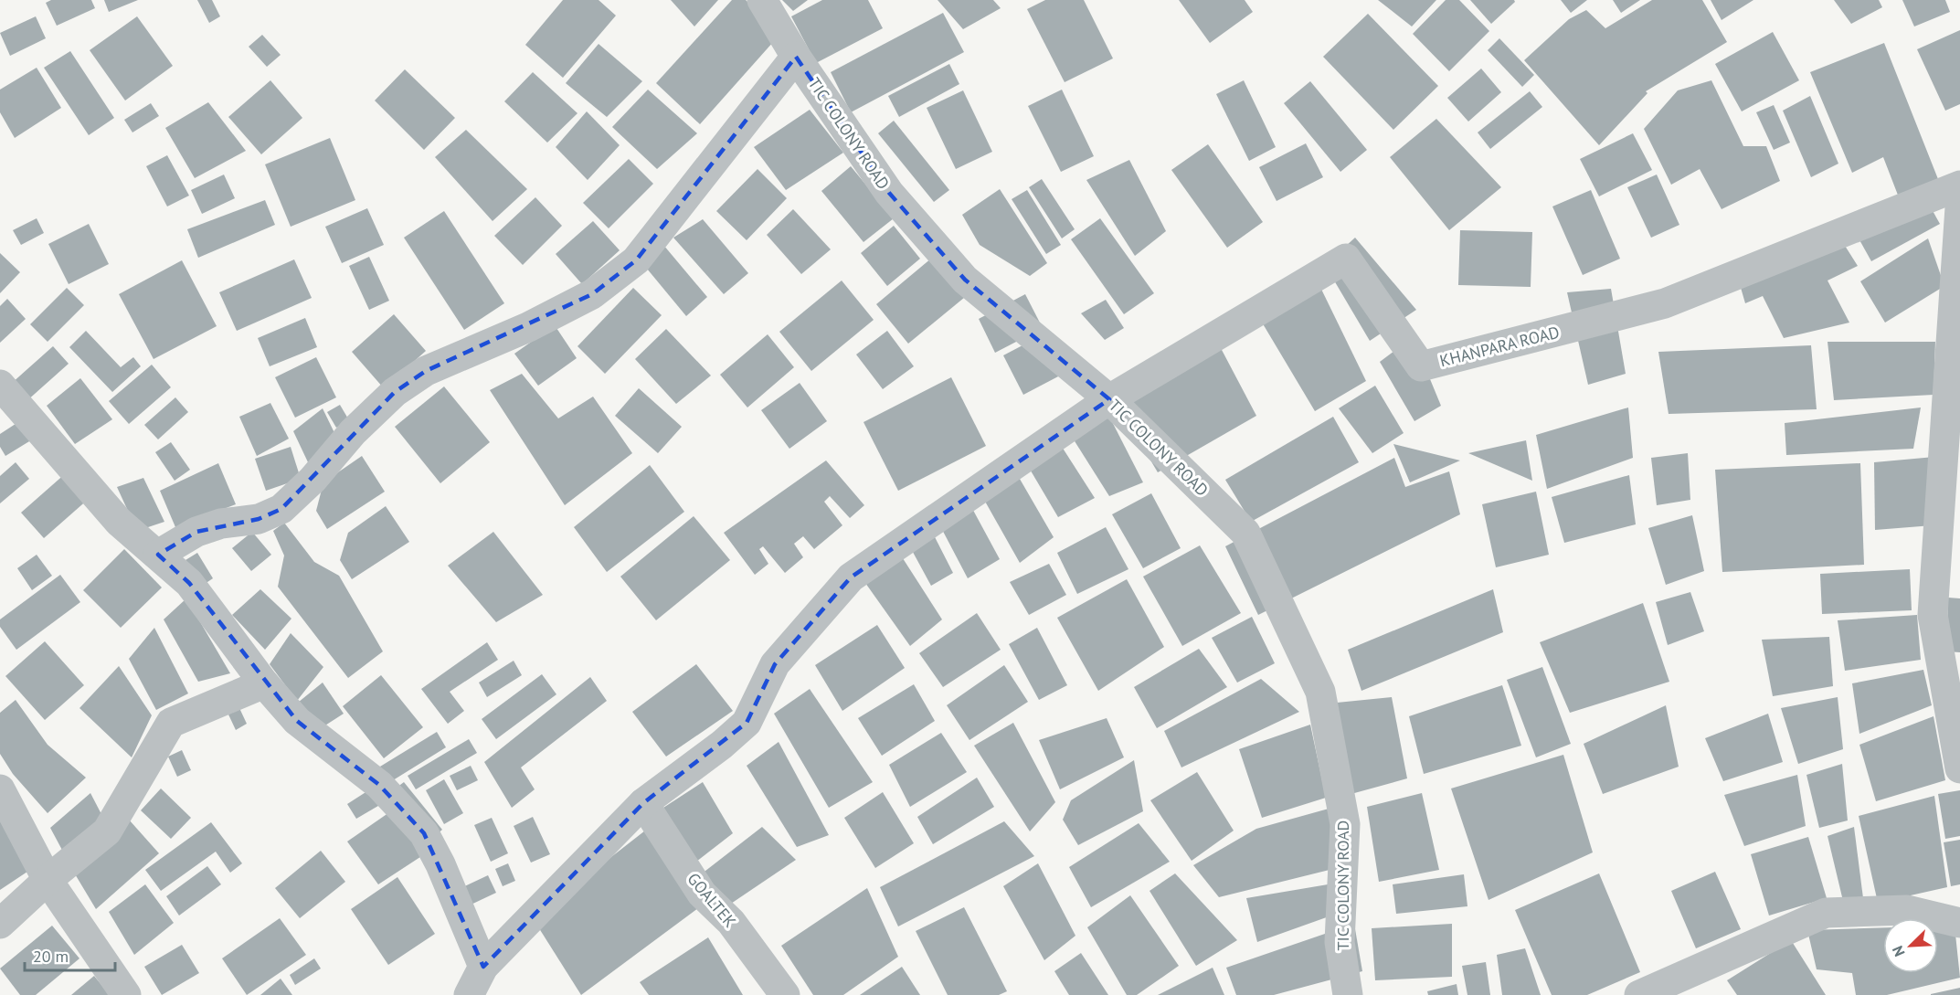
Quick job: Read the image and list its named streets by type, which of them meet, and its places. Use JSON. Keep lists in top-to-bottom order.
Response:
{
  "streets": {
    "street": ["TIC COLONY ROAD", "KHANPARA ROAD", "GOALTEK"]
  },
  "crossings": [
    ["TIC COLONY ROAD", "KHANPARA ROAD"]
  ],
  "scale_bar": "20 m",
  "north": "bottom left"
}
